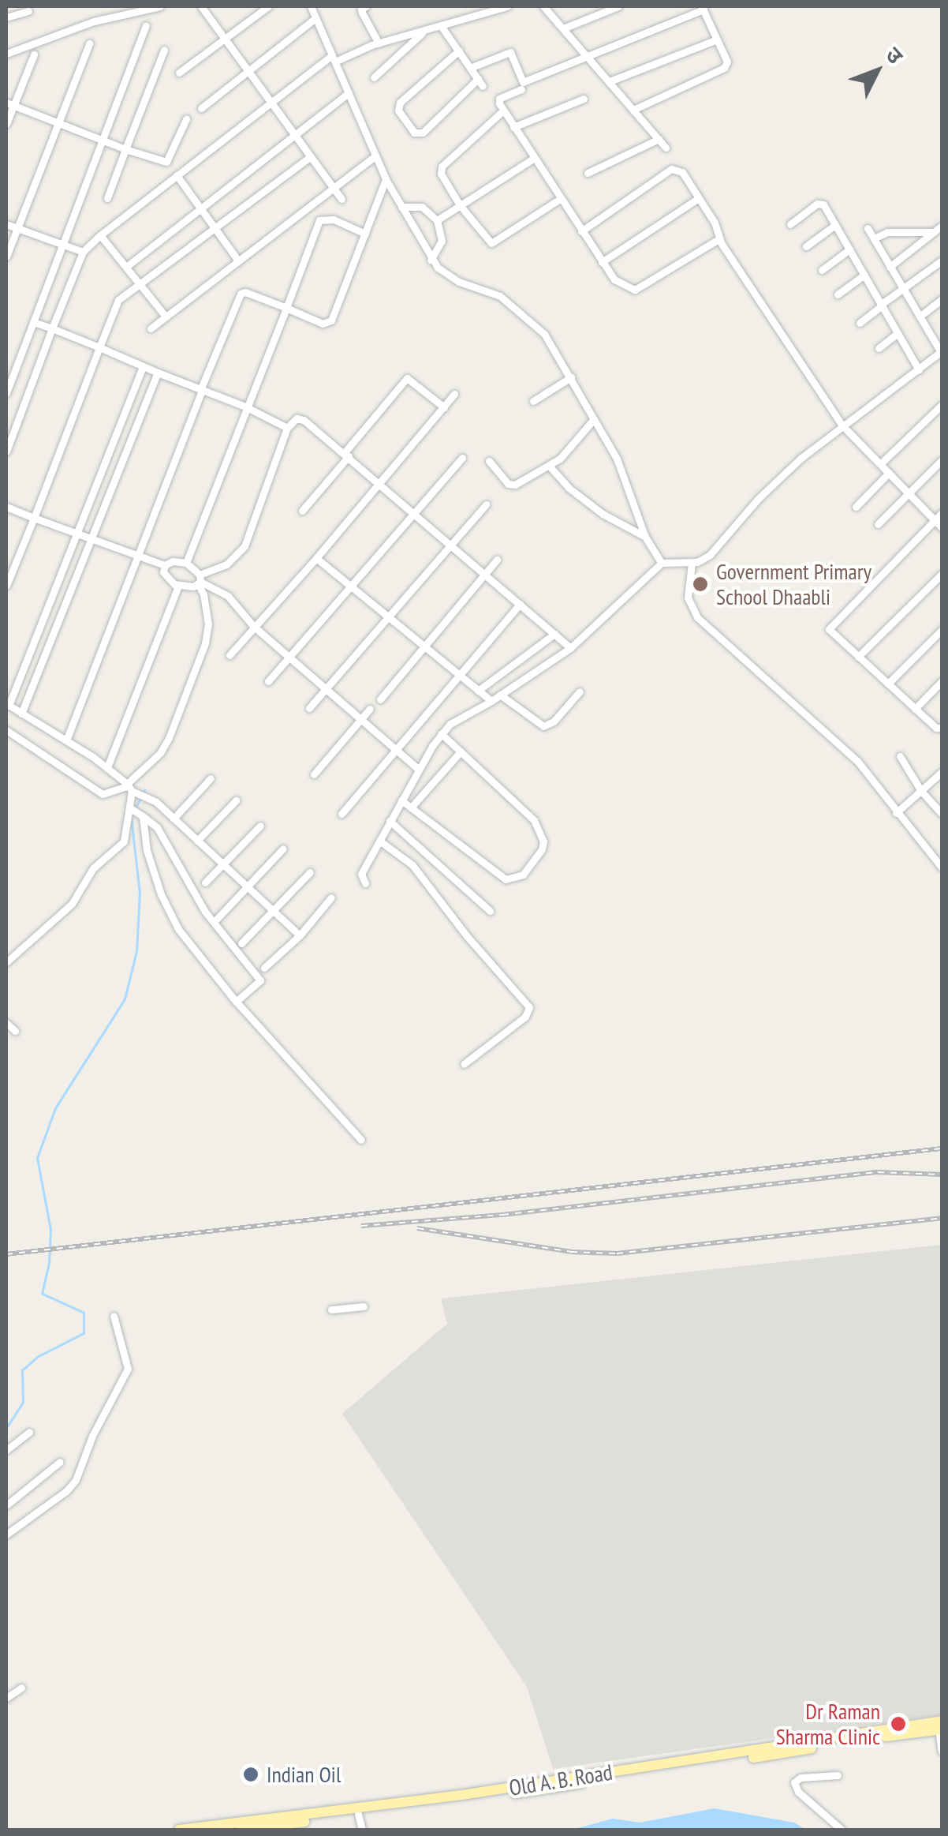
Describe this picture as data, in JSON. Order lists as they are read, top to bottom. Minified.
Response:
{"streets":{"main road":["Old A. B. Road"]},"places":["Government Primary School Dhaabli","Dr Raman Sharma Clinic","Indian Oil"],"north":"top right"}
